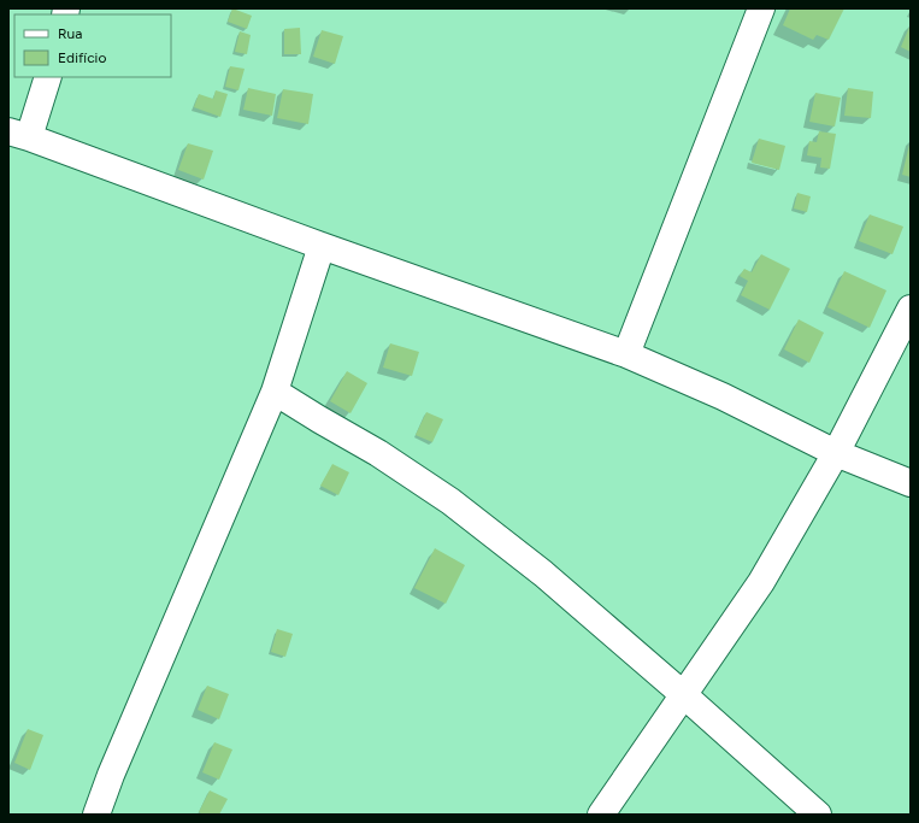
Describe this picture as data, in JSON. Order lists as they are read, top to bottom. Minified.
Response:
{"legend":["Rua","Edifício"]}
